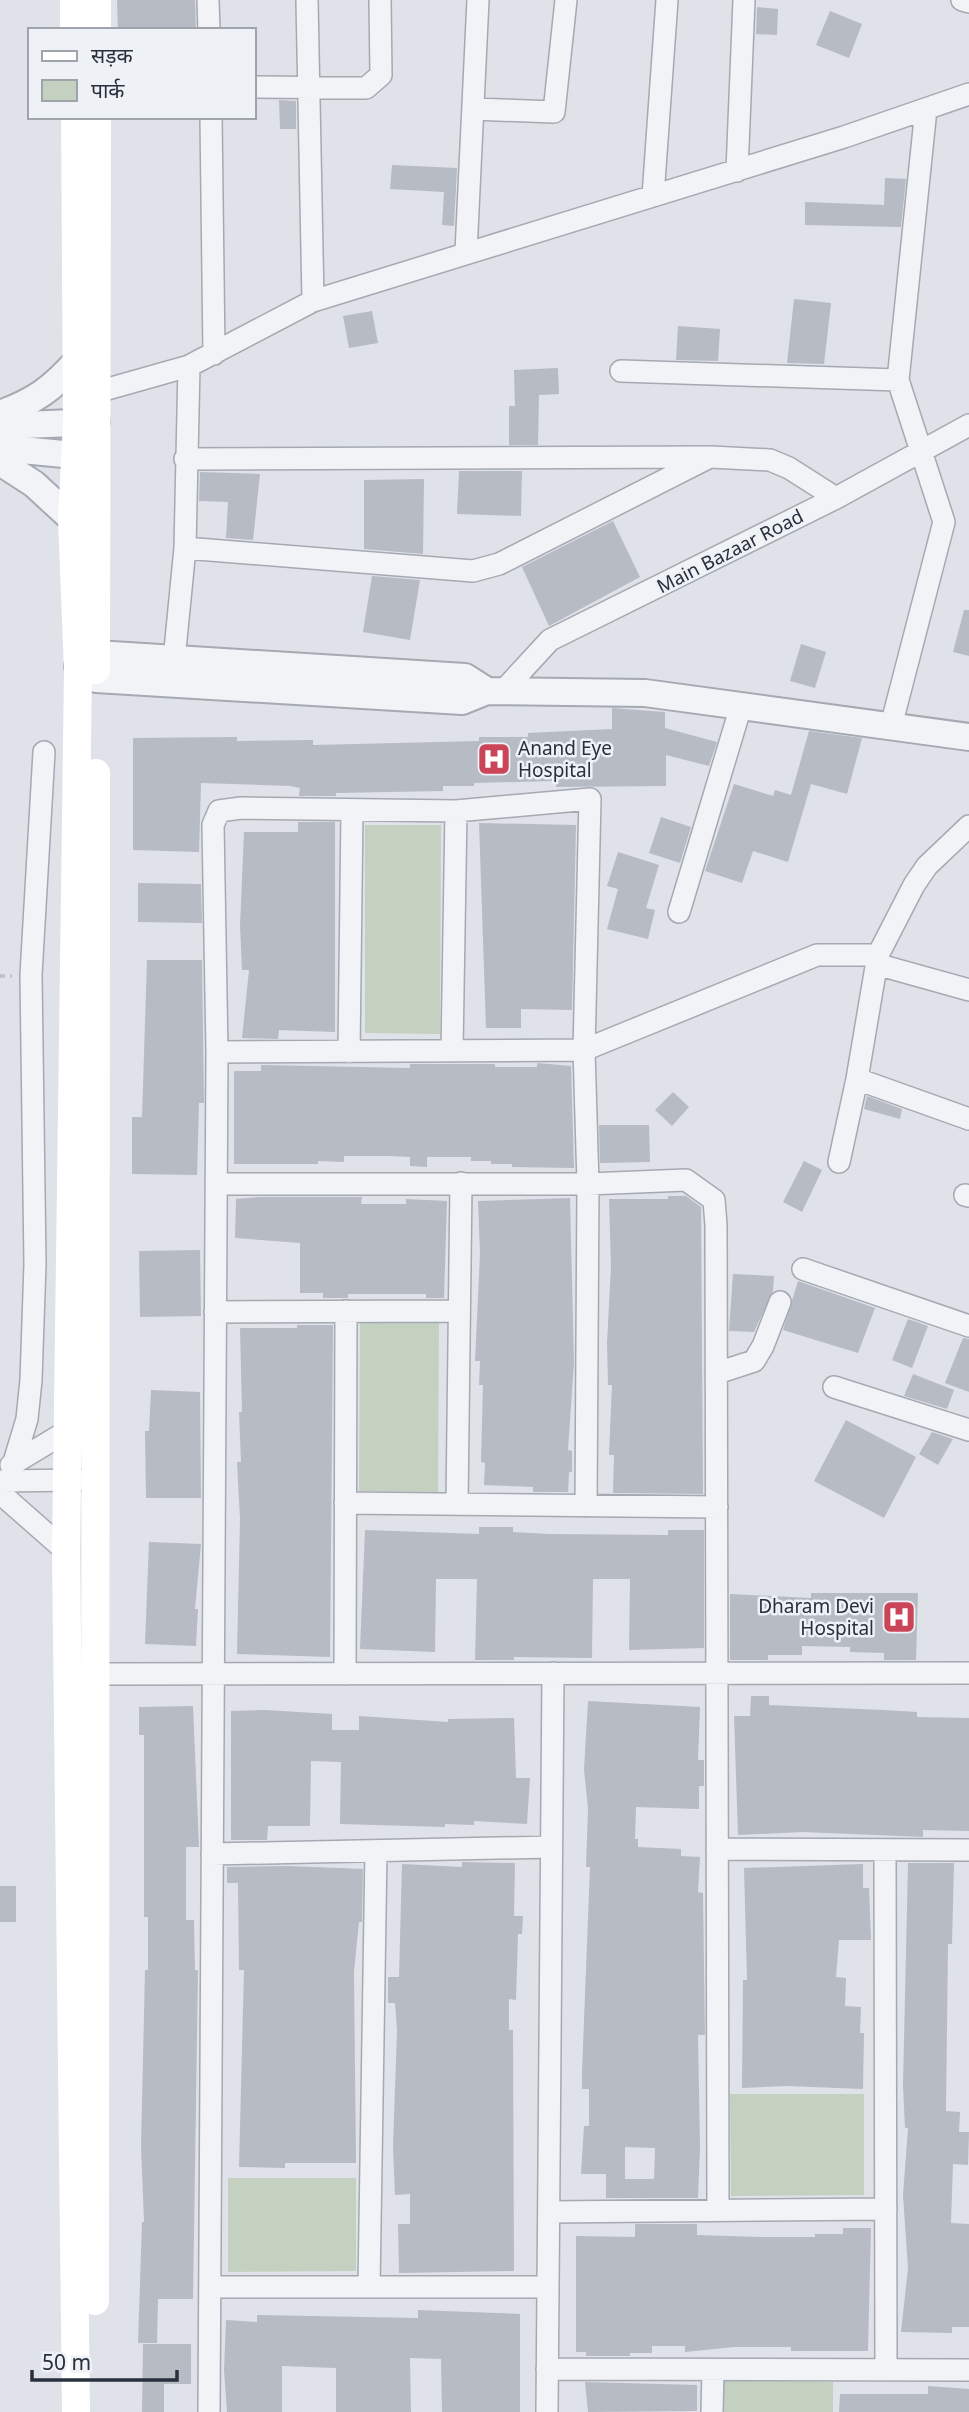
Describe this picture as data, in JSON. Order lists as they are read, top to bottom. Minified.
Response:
{"streets":{"street":["Main Bazaar Road"]},"places":{"hospital":["Anand Eye Hospital","Dharam Devi Hospital"]},"legend":["सड़क","पार्क"],"scale_bar":"50 m"}
